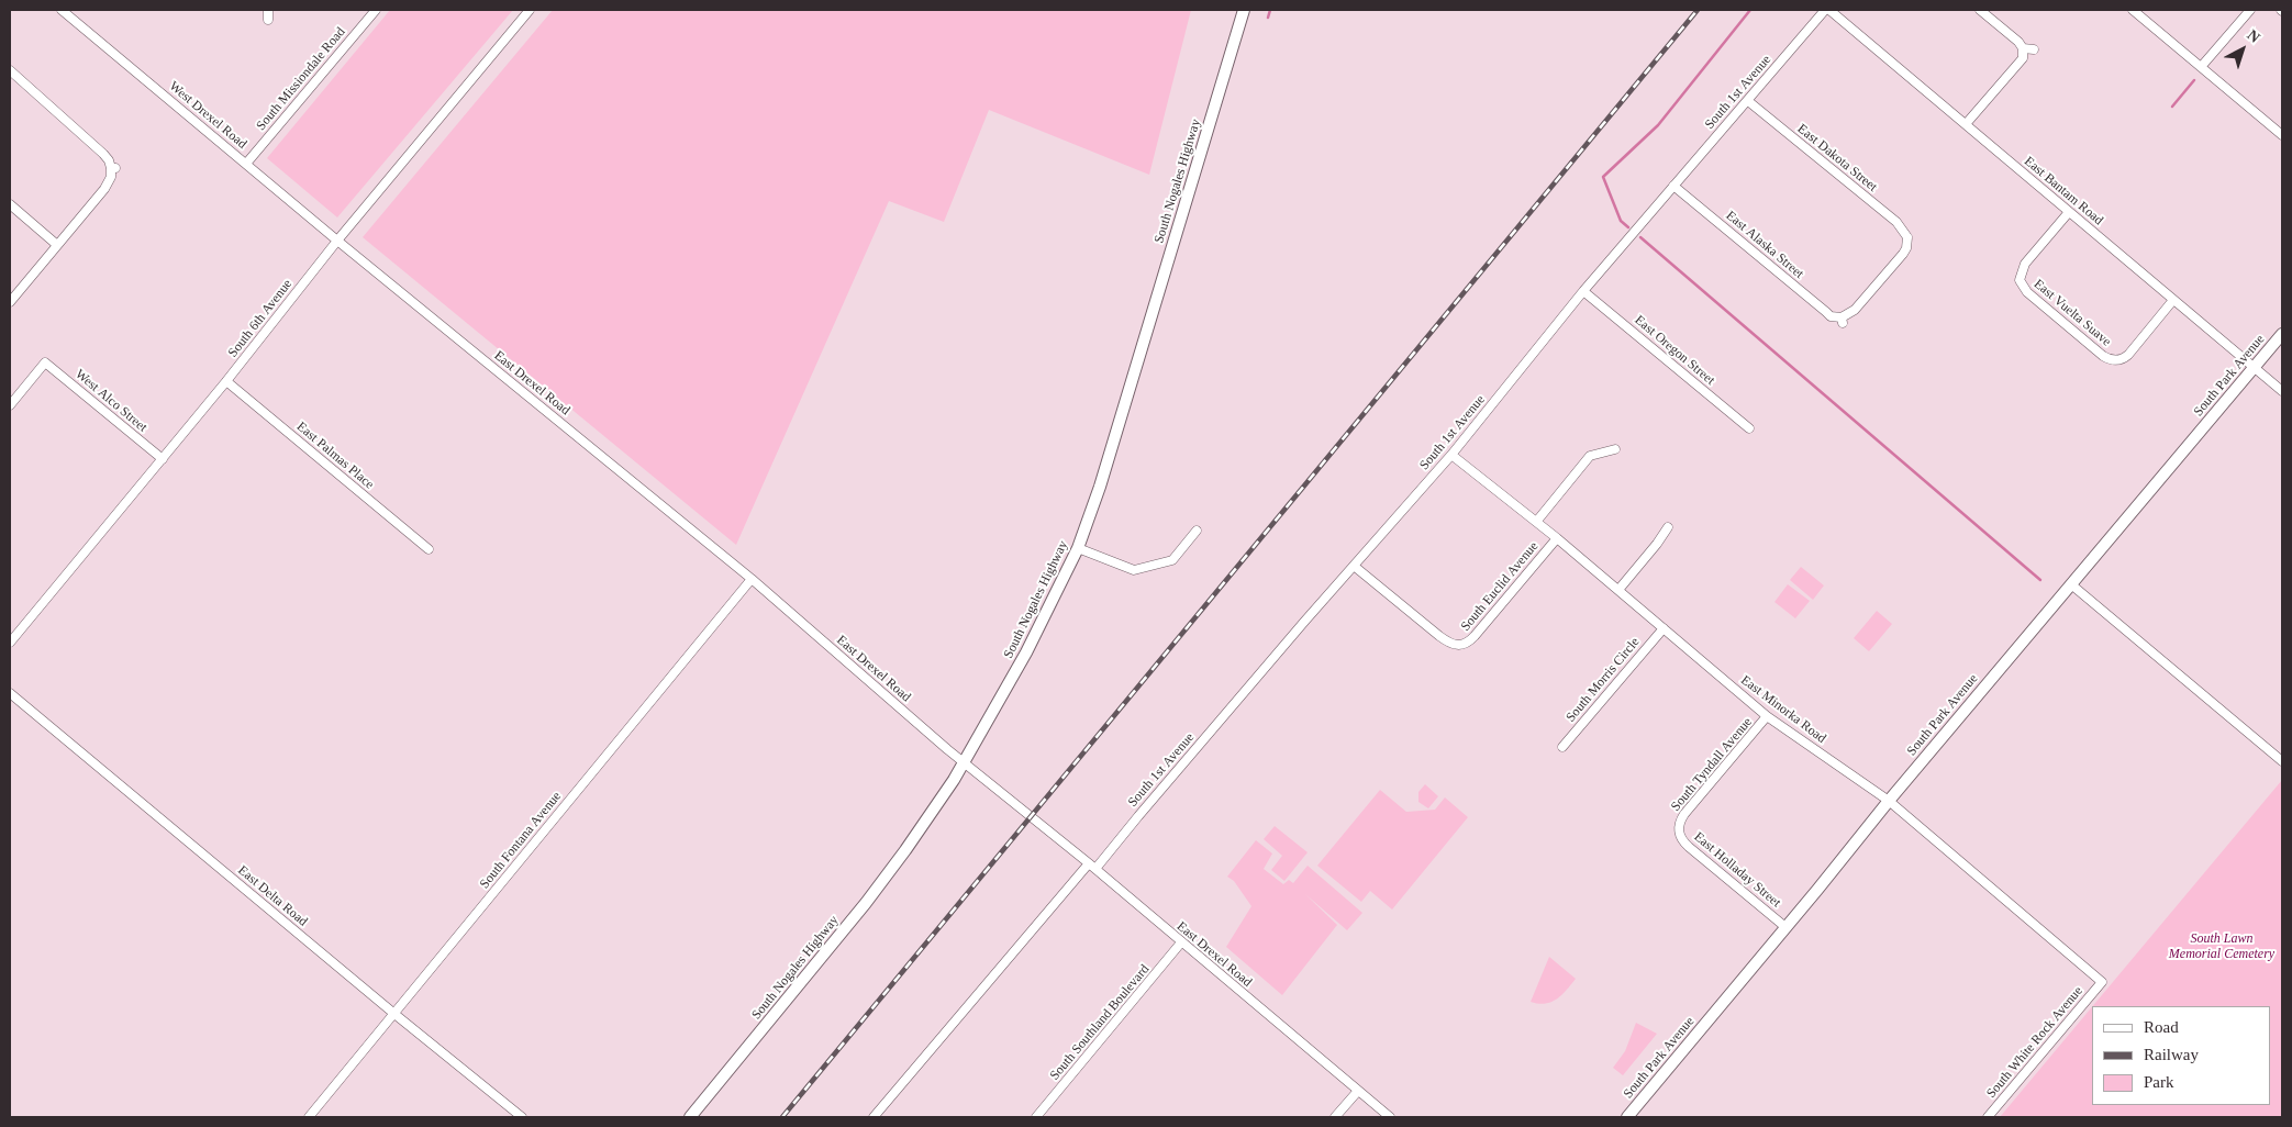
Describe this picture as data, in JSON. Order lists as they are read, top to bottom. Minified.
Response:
{"streets":{"main road":["South Nogales Highway","South Park Avenue"],"street":["South Missiondale Road","South 1st Avenue","West Drexel Road","East Dakota Street","East Bantam Road","East Alaska Street","East Vuelta Suave","South 6th Avenue","East Oregon Street","East Drexel Road","West Alco Street","East Palmas Place","South Euclid Avenue","South Morris Circle","East Minorka Road","South Tyndall Avenue","South Fontana Avenue","East Holladay Street","East Delta Road","South Southland Boulevard","South White Rock Avenue"]},"crossings":[["South Missiondale Road","West Drexel Road"],["South 1st Avenue","East Dakota Street"],["South 1st Avenue","East Alaska Street"],["South 1st Avenue","East Oregon Street"],["South 1st Avenue","East Drexel Road"],["South 1st Avenue","South Euclid Avenue"],["South 1st Avenue","East Minorka Road"],["West Drexel Road","South 6th Avenue"],["West Drexel Road","East Drexel Road"],["East Dakota Street","East Alaska Street"],["South Nogales Highway","East Drexel Road"],["East Bantam Road","East Vuelta Suave"],["East Bantam Road","South Park Avenue"],["South 6th Avenue","East Drexel Road"],["South 6th Avenue","West Alco Street"],["South 6th Avenue","East Palmas Place"],["South Park Avenue","East Minorka Road"],["South Park Avenue","East Holladay Street"],["East Drexel Road","South Fontana Avenue"],["East Drexel Road","South Southland Boulevard"],["South Euclid Avenue","East Minorka Road"],["South Morris Circle","East Minorka Road"],["East Minorka Road","South Tyndall Avenue"],["East Minorka Road","South White Rock Avenue"],["South Tyndall Avenue","East Holladay Street"],["South Fontana Avenue","East Delta Road"]],"parks":["South Lawn Memorial Cemetery"],"legend":["Road","Railway","Park"],"north":"top right"}
